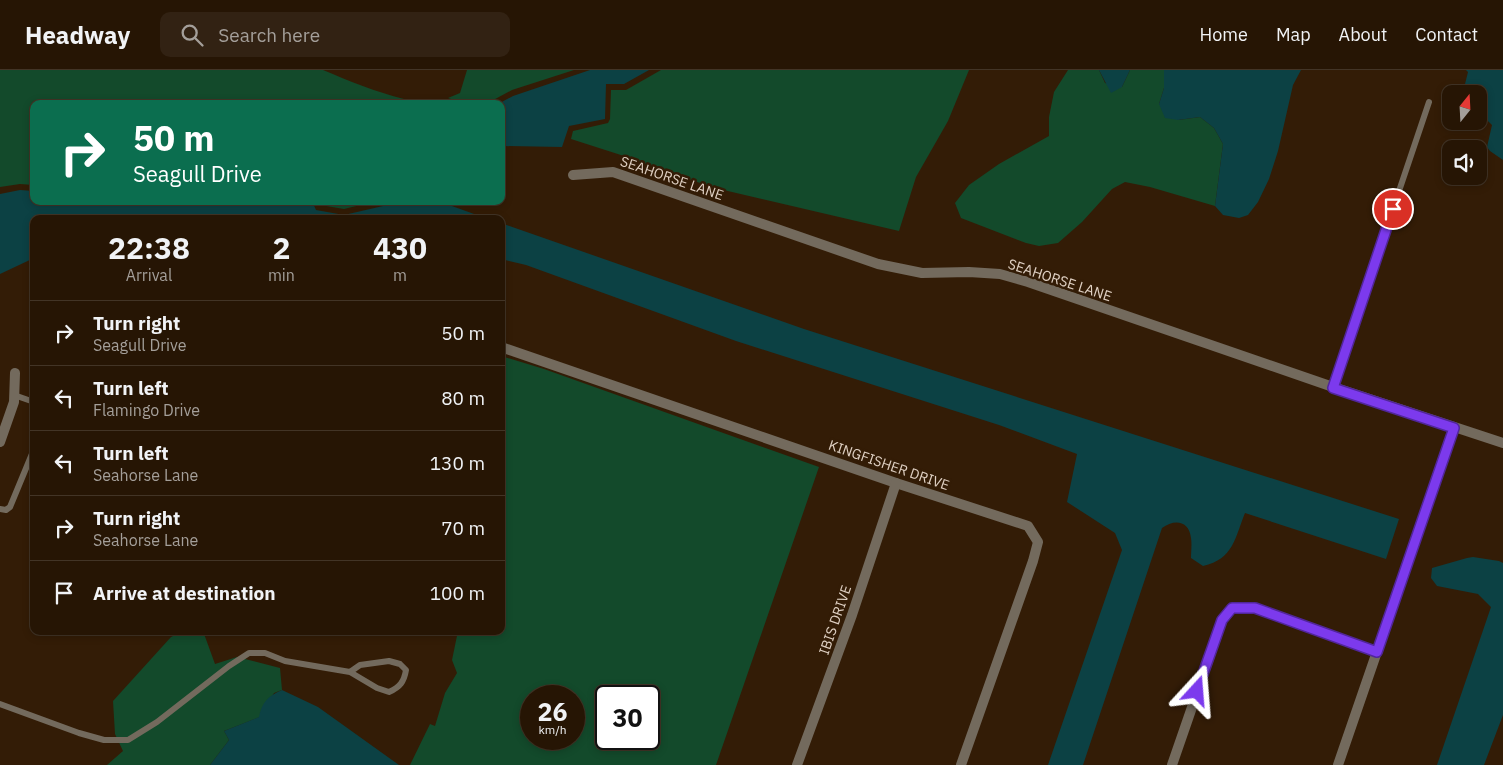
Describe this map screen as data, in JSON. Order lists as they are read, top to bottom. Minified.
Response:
{"streets":{"street":["SEAHORSE LANE","KINGFISHER DRIVE","IBIS DRIVE"]},"crossings":[["KINGFISHER DRIVE","IBIS DRIVE"]],"north":"top","page":{"header":"Headway","search":"Search here","nav":["Home","Map","About","Contact"],"turn":["50 m","Seagull Drive"],"eta":["22:38","Arrival","2","min","430","m"],"list":[{"name":"Turn right","note":"Seagull Drive","value":"50 m"},{"name":"Turn left","note":"Flamingo Drive","value":"80 m"},{"name":"Turn left","note":"Seahorse Lane","value":"130 m"},{"name":"Turn right","note":"Seahorse Lane","value":"70 m"},{"name":"Arrive at destination","value":"100 m"}],"speed":"26 km/h","limit":"30"}}
